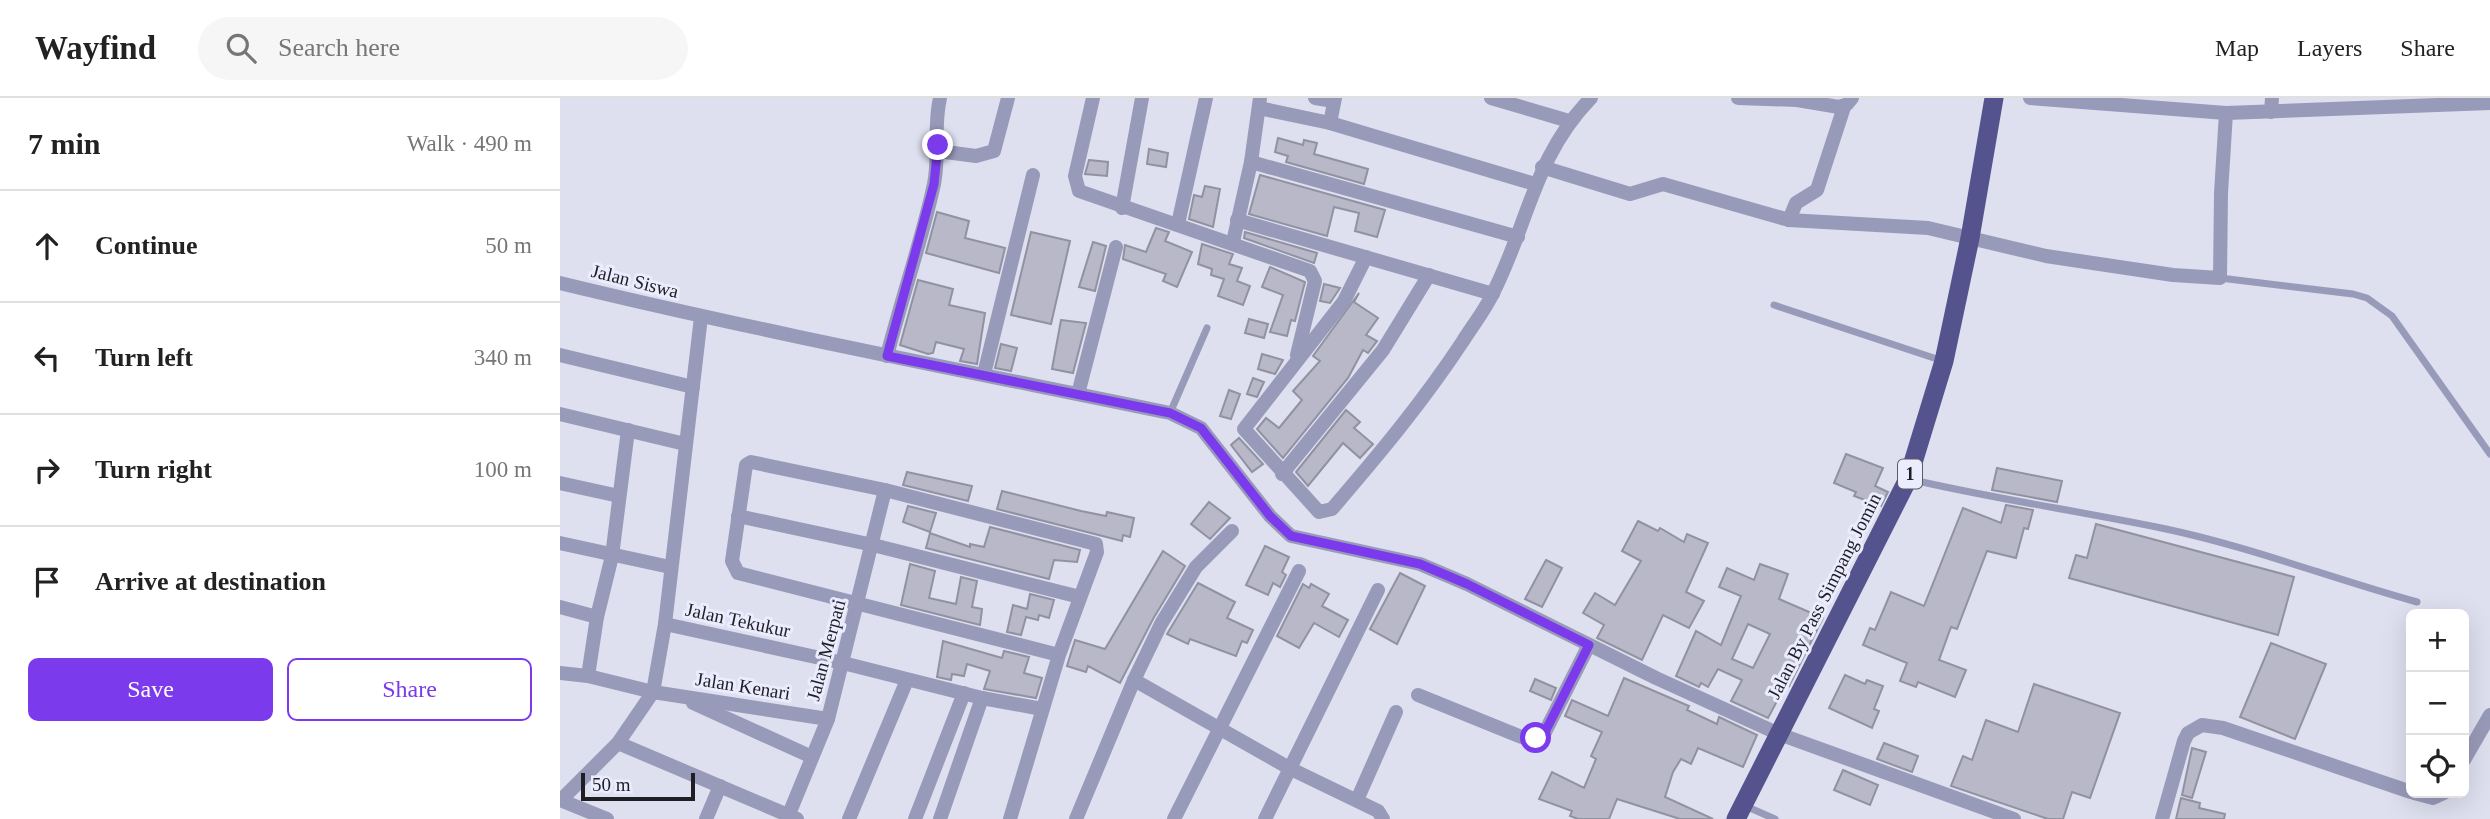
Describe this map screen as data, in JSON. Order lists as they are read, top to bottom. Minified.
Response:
{"streets":{"highway":["1","Jalan By Pass Simpang Jomin"],"street":["Jalan Siswa","Jalan Tekukur","Jalan Merpati","Jalan Kenari"]},"crossings":[["Jalan Siswa","Jalan By Pass Simpang Jomin"],["Jalan Tekukur","Jalan Merpati"],["Jalan Merpati","Jalan Kenari"]],"scale_bar":"50 m","page":{"header":"Wayfind","search":"Search here","nav":["Map","Layers","Share"],"heading":["7 min","Walk · 490 m"],"list":[["Continue","50 m"],["Turn left","340 m"],["Turn right","100 m"],"Arrive at destination"],"map_buttons":["+","−"],"buttons":["Save","Share"],"scale":"50 m"}}
